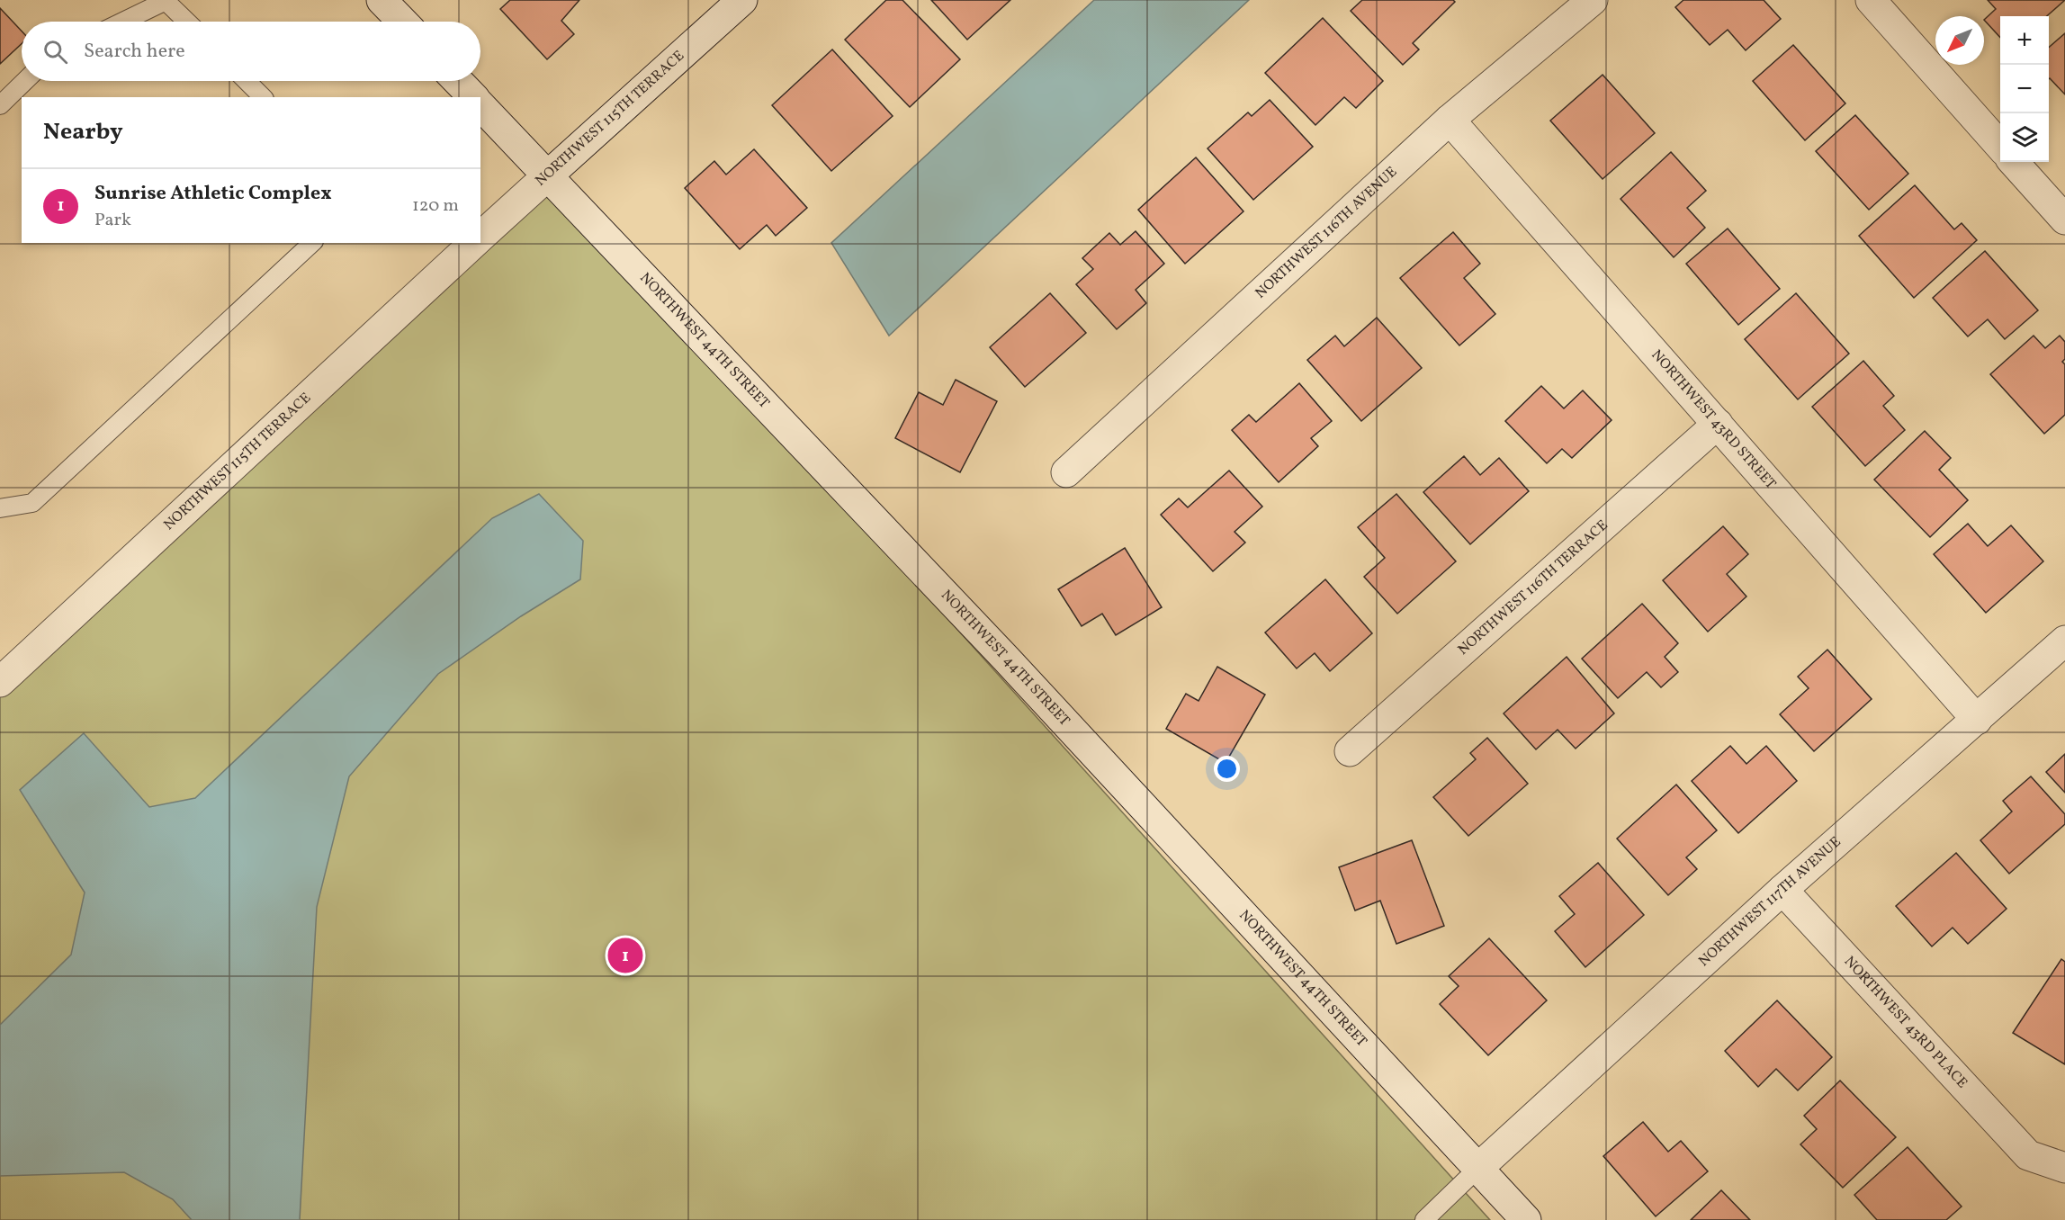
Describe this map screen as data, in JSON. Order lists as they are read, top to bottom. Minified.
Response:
{"streets":{"street":["NORTHWEST 115TH TERRACE","NORTHWEST 116TH AVENUE","NORTHWEST 44TH STREET","NORTHWEST 43RD STREET","NORTHWEST 116TH TERRACE","NORTHWEST 117TH AVENUE","NORTHWEST 43RD PLACE"]},"crossings":[["NORTHWEST 115TH TERRACE","NORTHWEST 44TH STREET"],["NORTHWEST 116TH AVENUE","NORTHWEST 43RD STREET"],["NORTHWEST 44TH STREET","NORTHWEST 117TH AVENUE"],["NORTHWEST 43RD STREET","NORTHWEST 116TH TERRACE"],["NORTHWEST 43RD STREET","NORTHWEST 117TH AVENUE"],["NORTHWEST 117TH AVENUE","NORTHWEST 43RD PLACE"]],"north":"bottom left","page":{"map_buttons":["+","−"],"search":"Search here","heading":"Nearby","list":[{"mark":"1","name":"Sunrise Athletic Complex","note":"Park","value":"120 m"}],"pins":"1"}}
